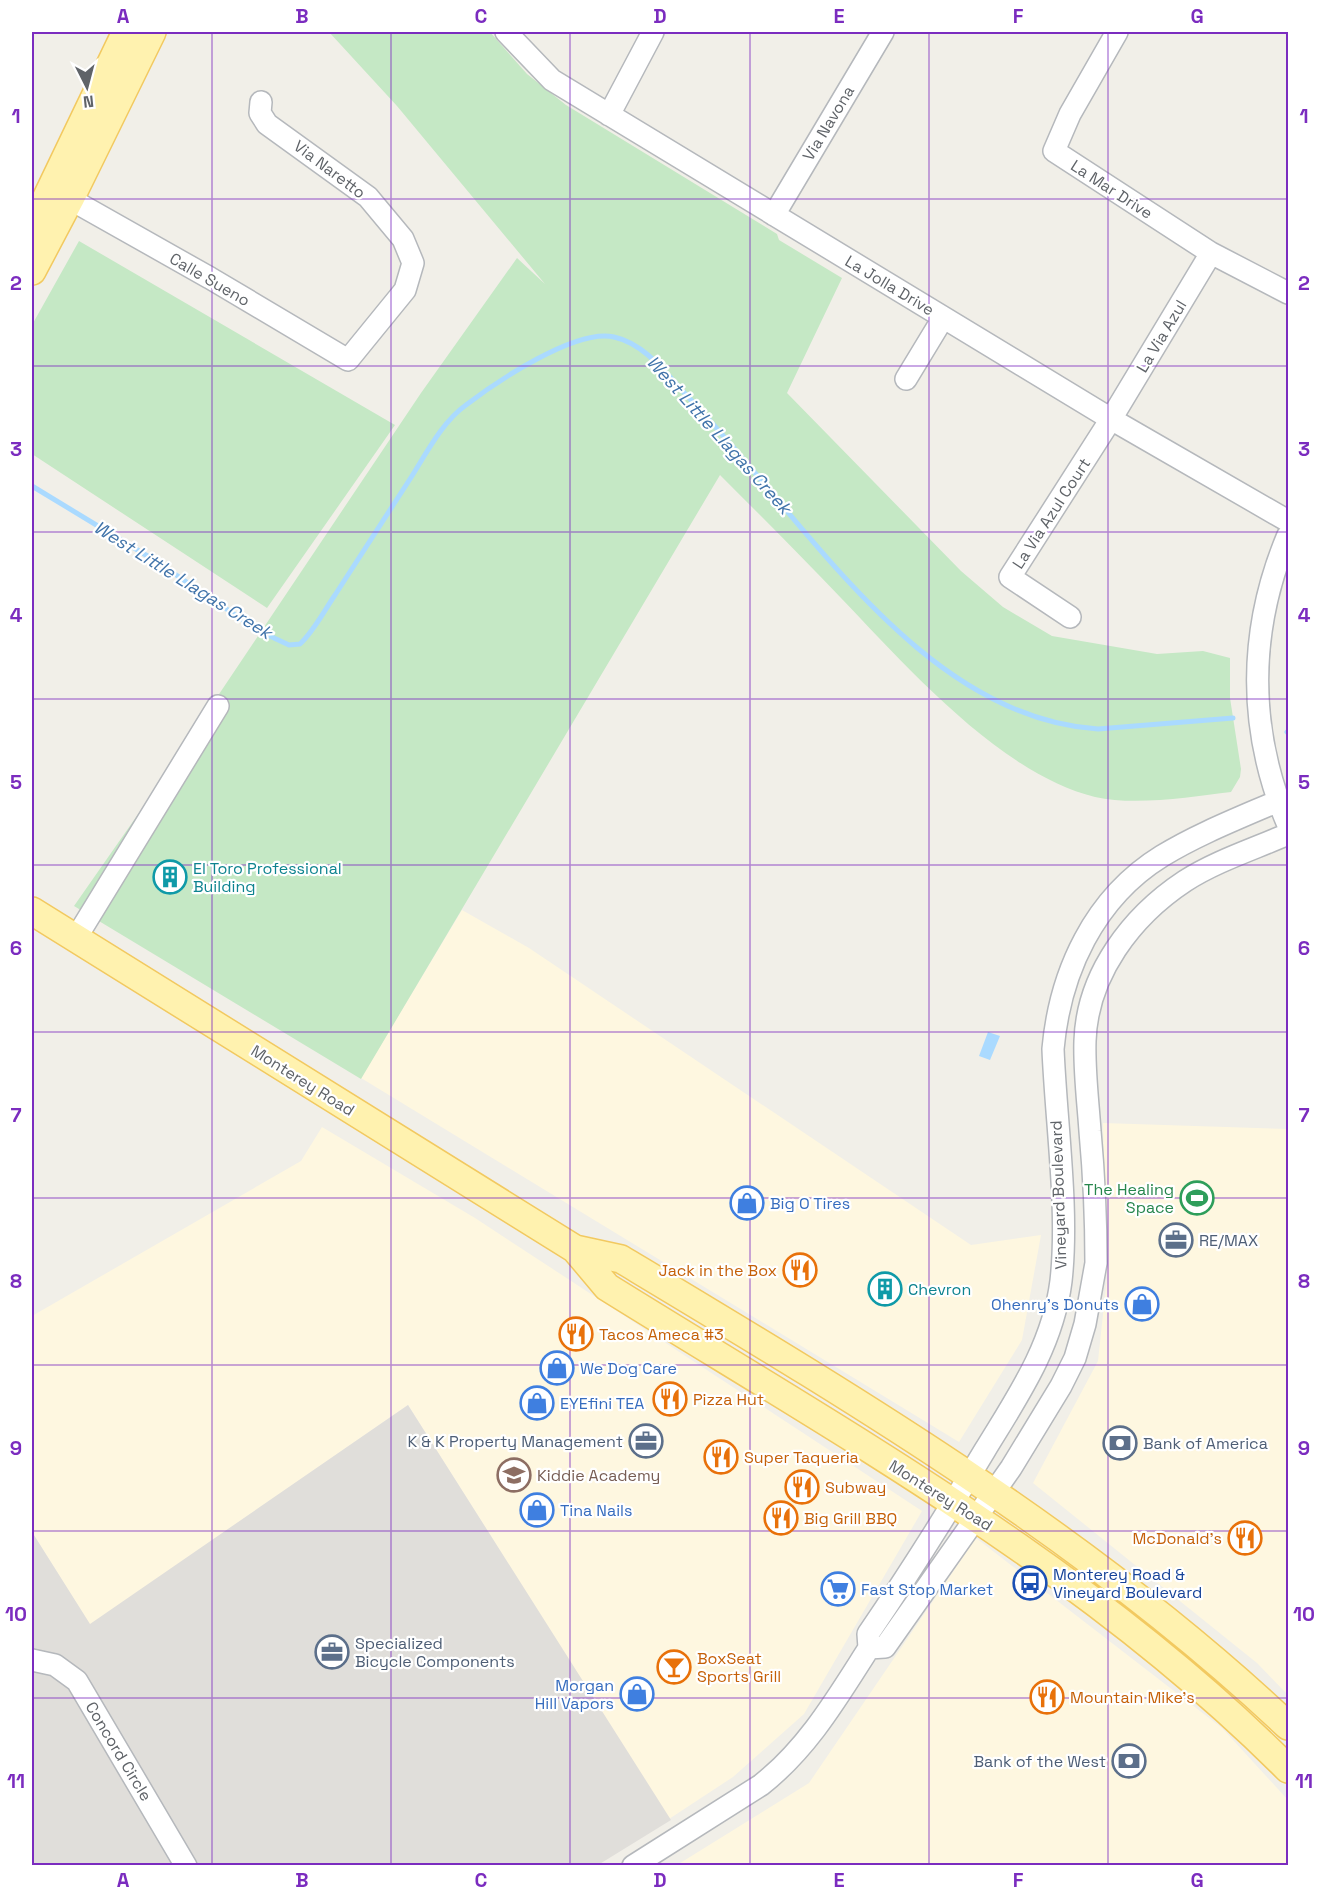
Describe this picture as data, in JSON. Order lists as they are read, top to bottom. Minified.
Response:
{"streets":{"main road":["Monterey Road"],"street":["Via Navona","Via Naretto","La Mar Drive","Calle Sueno","La Jolla Drive","La Via Azul","La Via Azul Court","Vineyard Boulevard","Concord Circle"]},"crossings":[["Via Navona","La Jolla Drive"],["Via Naretto","Calle Sueno"],["La Mar Drive","La Via Azul"],["La Jolla Drive","La Via Azul"],["La Jolla Drive","La Via Azul Court"],["La Via Azul","La Via Azul Court"],["Monterey Road","Vineyard Boulevard"]],"water":["West Little Llagas Creek"],"places":{"building":["El Toro Professional Building","Chevron"],"sports":["The Healing Space"],"shop":["Big O Tires","Ohenry's Donuts","We Dog Care","EYEfini TEA","Tina Nails","Morgan Hill Vapors"],"office":["RE/MAX","K & K Property Management","Specialized Bicycle Components"],"restaurant":["Jack in the Box","Tacos Ameca #3","Pizza Hut","Super Taqueria","Subway","Big Grill BBQ","McDonald's","Mountain Mike's"],"bank":["Bank of America","Bank of the West"],"school or university":["Kiddie Academy"],"bus stop":["Monterey Road & Vineyard Boulevard"],"supermarket":["Fast Stop Market"],"bar":["BoxSeat Sports Grill"]},"north":"bottom","grid":{"columns":["A","B","C","D","E","F","G"],"rows":["1","2","3","4","5","6","7","8","9","10","11"]}}
